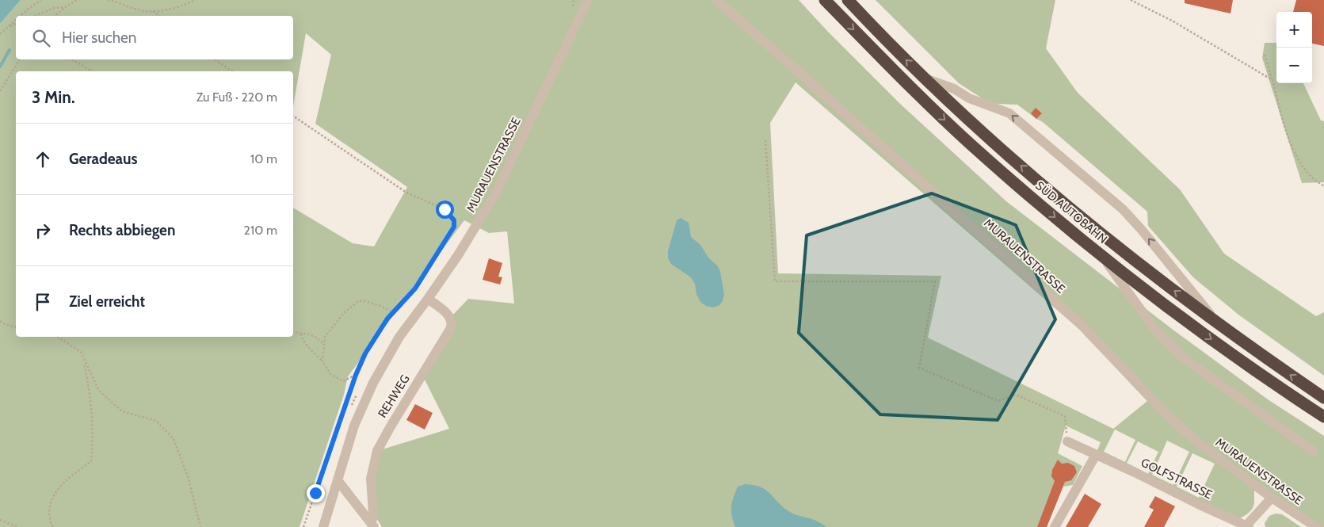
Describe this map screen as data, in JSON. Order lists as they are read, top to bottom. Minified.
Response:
{"streets":{"highway":["SÜD AUTOBAHN"],"street":["MURAUENSTRASSE","REHWEG","GOLFSTRASSE"]},"crossings":[["MURAUENSTRASSE","REHWEG"],["MURAUENSTRASSE","GOLFSTRASSE"]],"page":{"map_buttons":["+","−"],"search":"Hier suchen","heading":["3 Min.","Zu Fuß · 220 m"],"list":[["Geradeaus","10 m"],["Rechts abbiegen","210 m"],"Ziel erreicht"]}}
